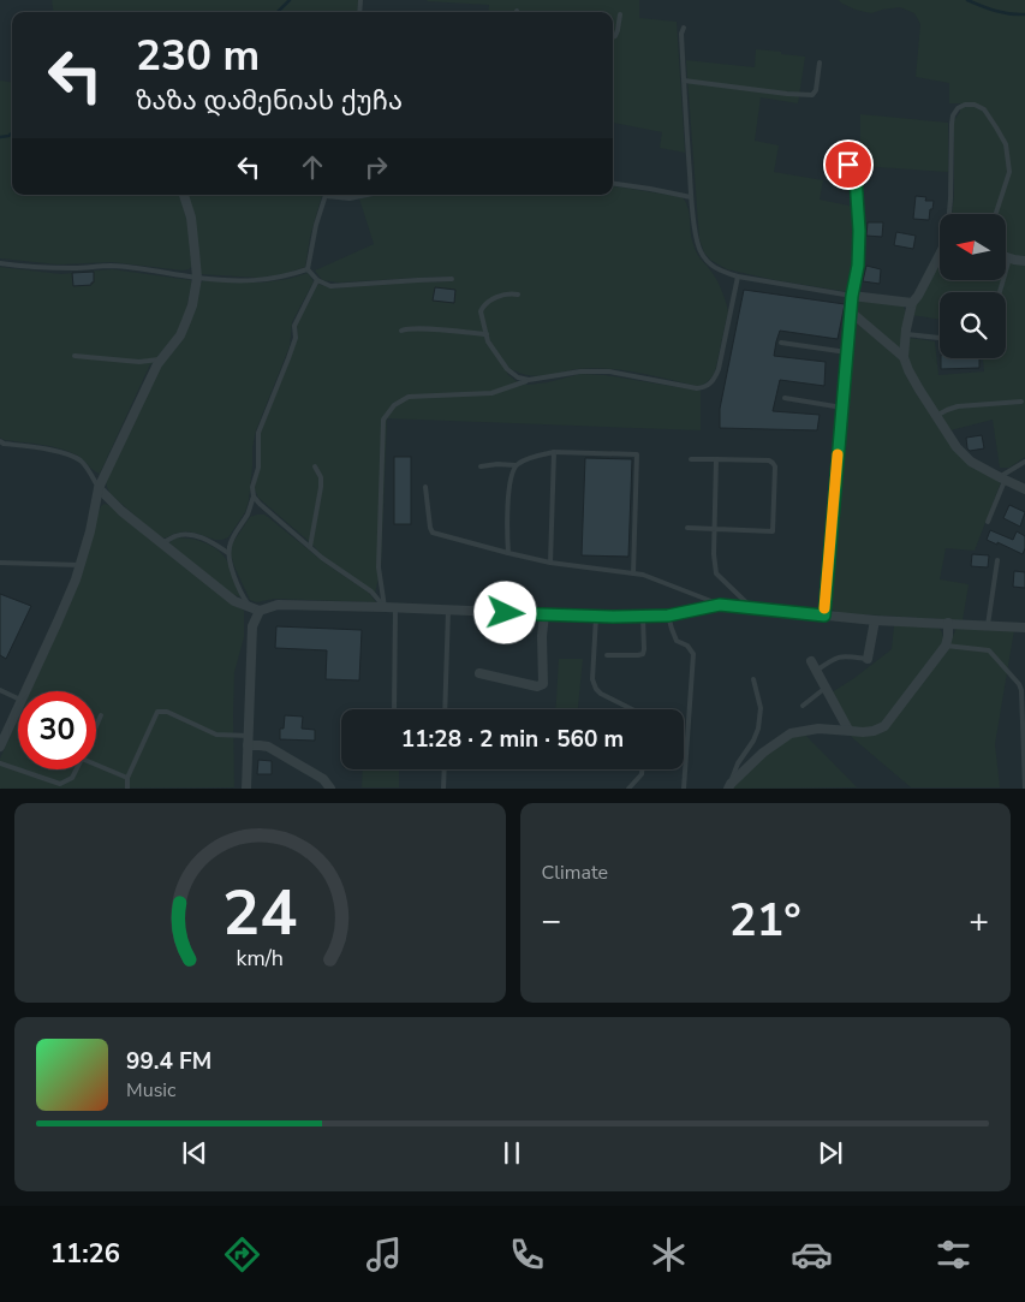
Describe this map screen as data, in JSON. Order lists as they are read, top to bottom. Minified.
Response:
{"north":"left","page":{"turn":["230 m","ზაზა დამენიას ქუჩა"],"limit":"30","trip":"11:28 · 2 min · 560 m","tile":"Climate","heat":["−","21°","+"],"song":["99.4 FM","Music"],"tabs":"11:26","gauge":["24","km/h"]}}
